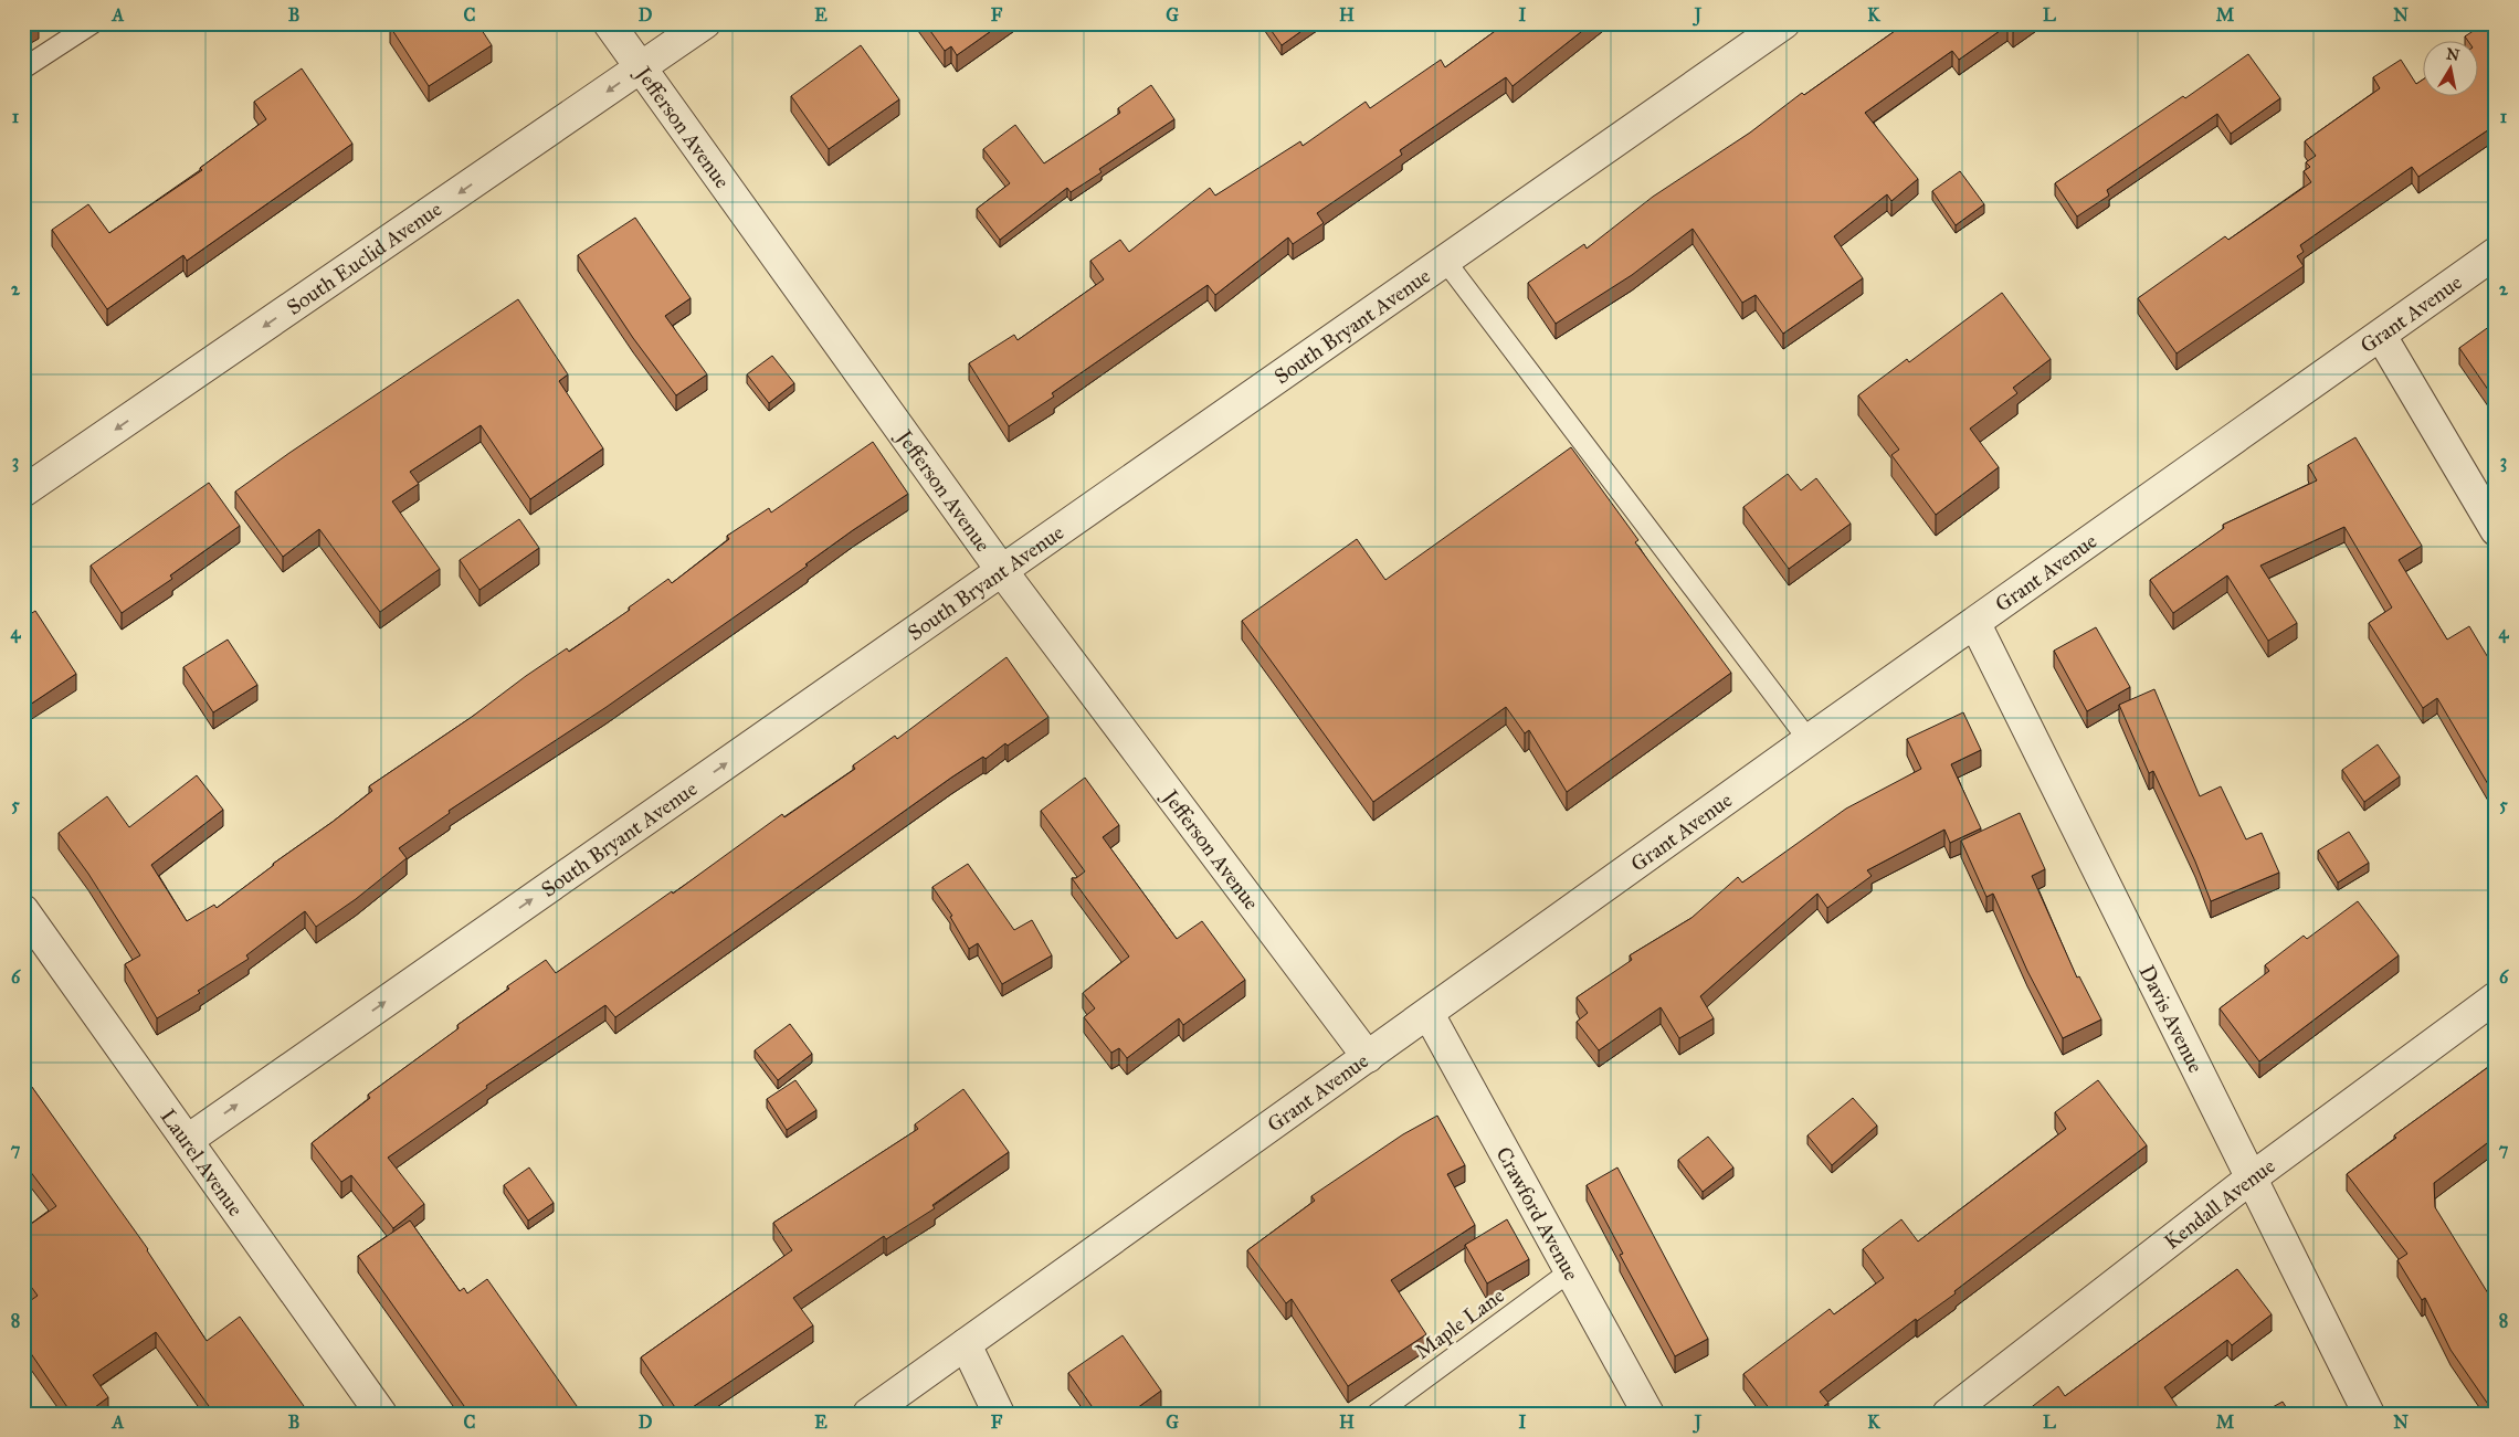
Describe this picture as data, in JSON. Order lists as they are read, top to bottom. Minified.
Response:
{"streets":{"street":["Jefferson Avenue","South Euclid Avenue","Grant Avenue","South Bryant Avenue","Davis Avenue","Laurel Avenue","Kendall Avenue","Crawford Avenue"],"lane":["Maple Lane"]},"crossings":[["Jefferson Avenue","South Euclid Avenue"],["Jefferson Avenue","Grant Avenue"],["Jefferson Avenue","South Bryant Avenue"],["Grant Avenue","Davis Avenue"],["Grant Avenue","Crawford Avenue"],["South Bryant Avenue","Laurel Avenue"],["Davis Avenue","Kendall Avenue"],["Crawford Avenue","Maple Lane"]],"one_way":["South Euclid Avenue","South Bryant Avenue"],"north":"top","grid":{"columns":["A","B","C","D","E","F","G","H","I","J","K","L","M","N"],"rows":["1","2","3","4","5","6","7","8"]}}
